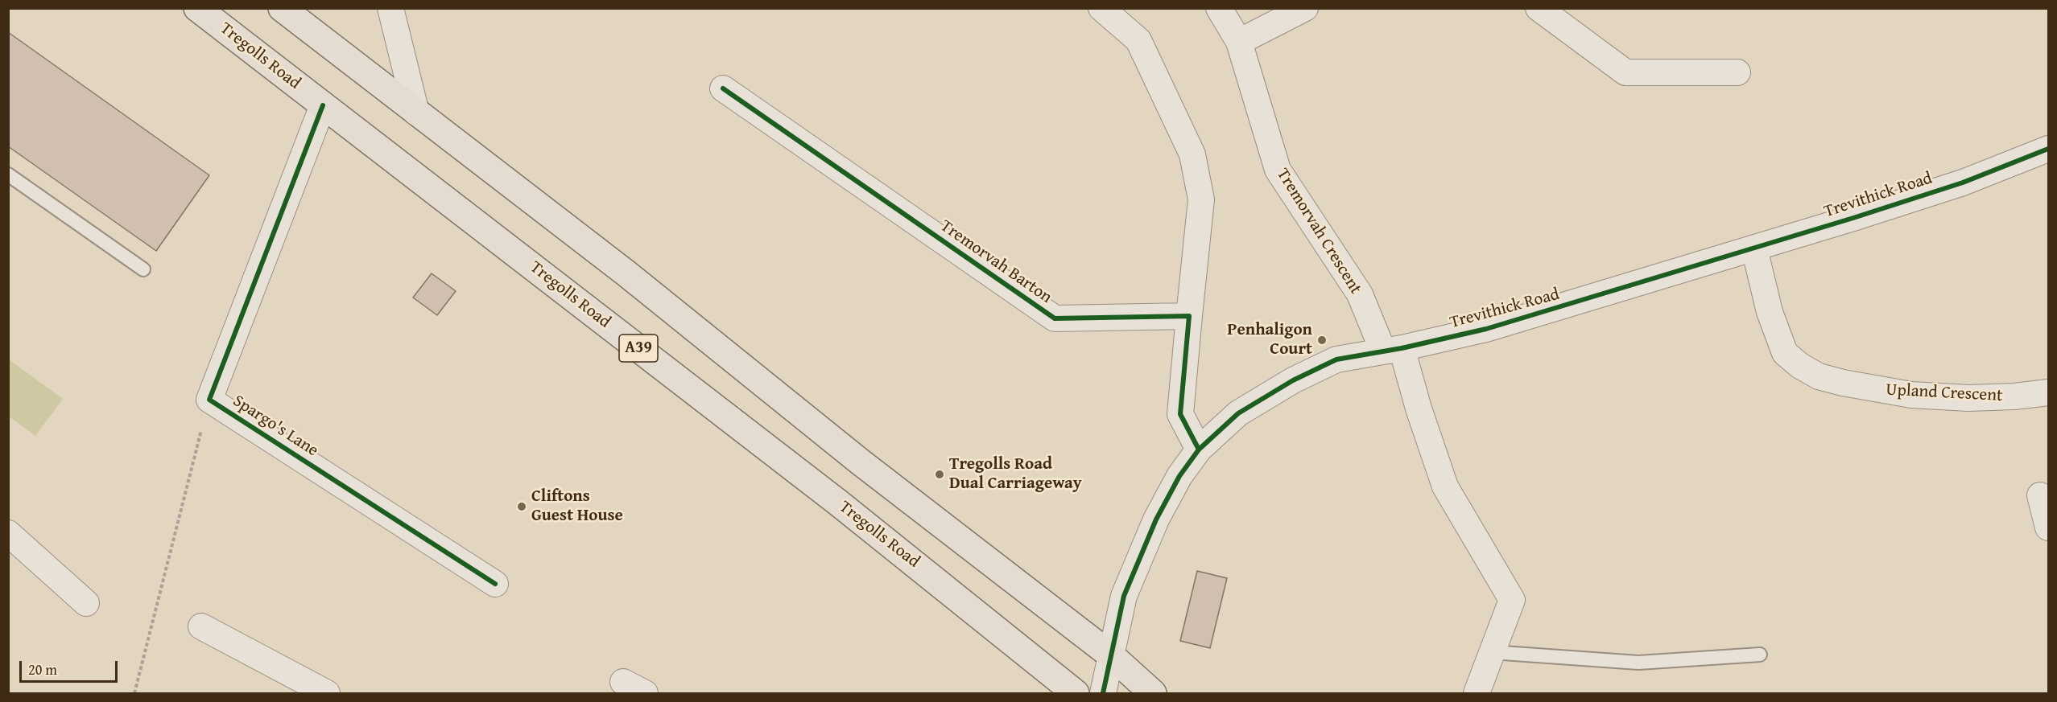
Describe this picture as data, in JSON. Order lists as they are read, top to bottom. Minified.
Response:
{"streets":{"highway":["Tregolls Road","A39"],"street":["Trevithick Road","Tremorvah Crescent","Tremorvah Barton","Upland Crescent","Spargo's Lane"]},"crossings":[["Tregolls Road","Spargo's Lane"],["Trevithick Road","Tremorvah Crescent"],["Trevithick Road","Upland Crescent"]],"places":["Penhaligon Court","Tregolls Road Dual Carriageway","Cliftons Guest House"],"scale_bar":"20 m"}
